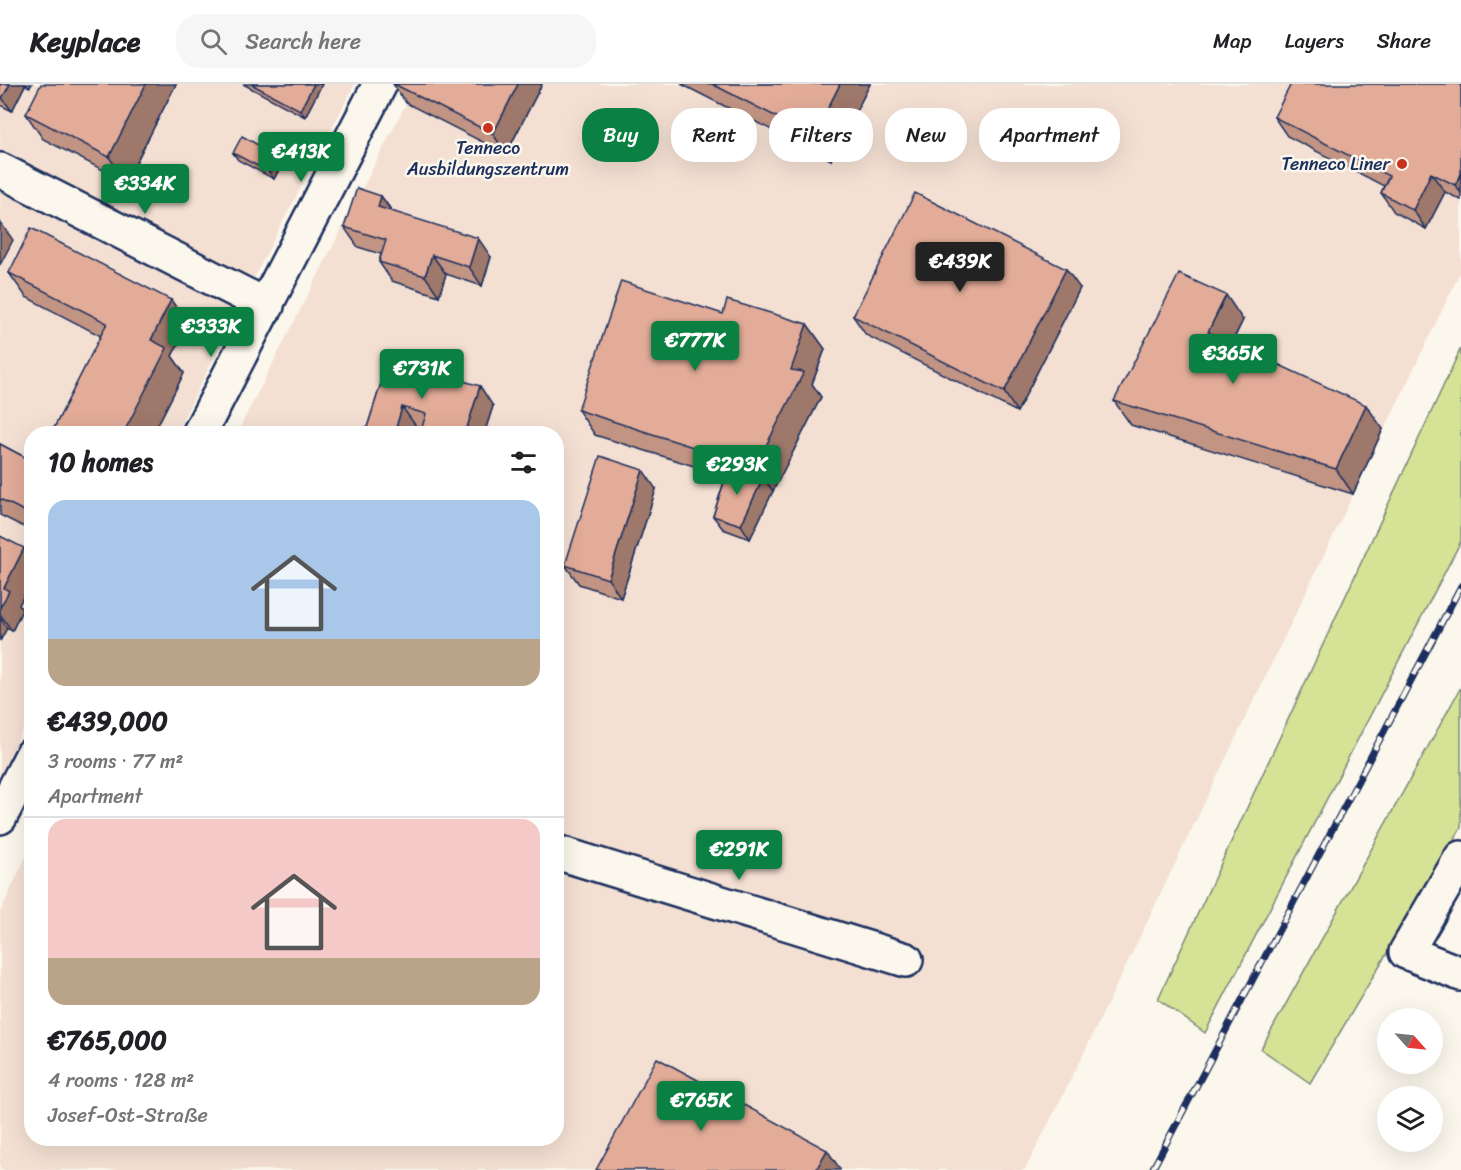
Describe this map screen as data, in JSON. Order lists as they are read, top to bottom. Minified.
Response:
{"places":["Tenneco Ausbildungszentrum","Tenneco Liner"],"north":"bottom right","page":{"header":"Keyplace","search":"Search here","nav":["Map","Layers","Share"],"chip":["Buy","Rent","Filters","New","Apartment"],"price":["€413K","€334K","€439K","€333K","€777K","€365K","€731K","€293K","€291K","€765K"],"heading":"10 homes","list":[{"name":"€439,000","note":"3 rooms · 77 m² · Apartment"},{"name":"€765,000","note":"4 rooms · 128 m² · Josef-Ost-Straße"}]}}
